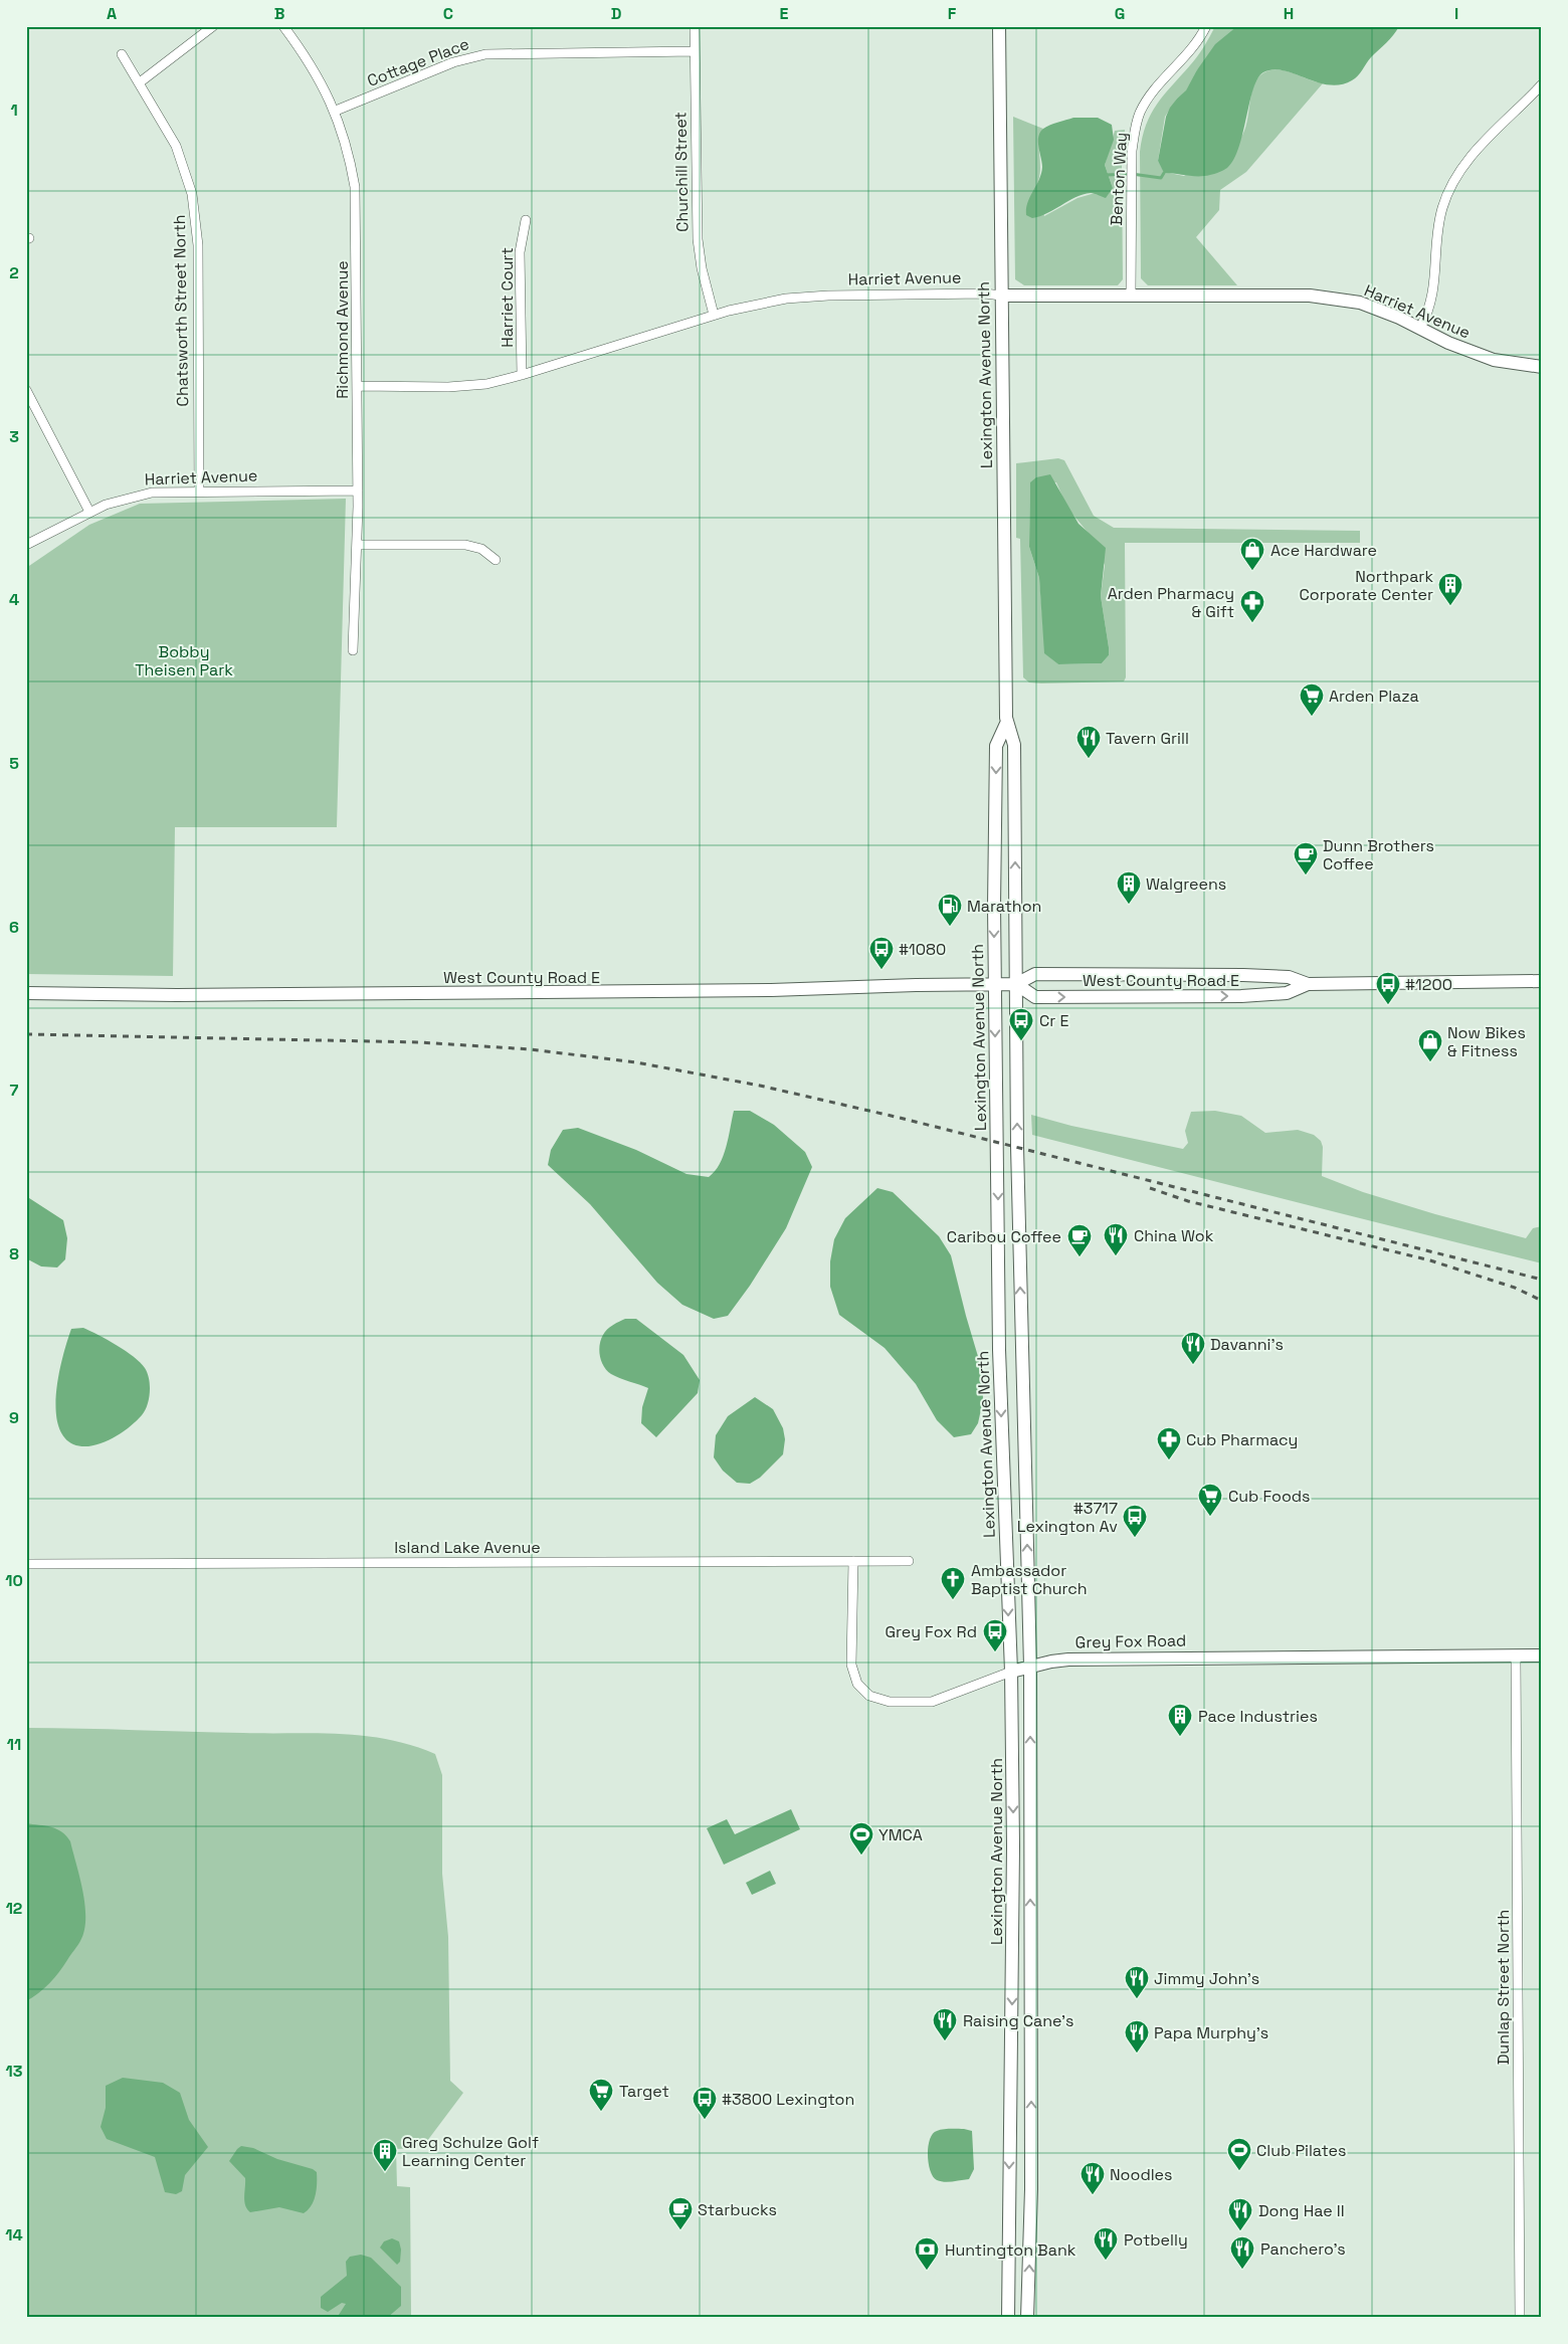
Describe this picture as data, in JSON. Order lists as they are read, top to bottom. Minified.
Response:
{"streets":{"main road":["Harriet Avenue","Lexington Avenue North","West County Road E","Grey Fox Road"],"street":["Cottage Place","Churchill Street","Benton Way","Harriet Court","Chatsworth Street North","Richmond Avenue","Island Lake Avenue","Dunlap Street North"]},"crossings":[["Cottage Place","Churchill Street"],["Cottage Place","Richmond Avenue"],["Churchill Street","Harriet Avenue"],["Benton Way","Harriet Avenue"],["Harriet Avenue","Harriet Court"],["Harriet Avenue","Chatsworth Street North"],["Harriet Avenue","Richmond Avenue"],["Harriet Avenue","Lexington Avenue North"],["Lexington Avenue North","West County Road E"],["Lexington Avenue North","Grey Fox Road"],["Island Lake Avenue","Grey Fox Road"],["Grey Fox Road","Dunlap Street North"]],"parks":["Bobby Theisen Park"],"places":{"shop":["Ace Hardware","Now Bikes & Fitness"],"building":["Northpark Corporate Center","Walgreens","Pace Industries","Greg Schulze Golf Learning Center"],"pharmacy":["Arden Pharmacy & Gift","Cub Pharmacy"],"supermarket":["Arden Plaza","Cub Foods","Target"],"restaurant":["Tavern Grill","China Wok","Davanni's","Jimmy John's","Raising Cane's","Papa Murphy's","Noodles","Dong Hae II","Potbelly","Panchero's"],"cafe":["Dunn Brothers Coffee","Caribou Coffee","Starbucks"],"fuel station":["Marathon"],"bus stop":["#1080","#1200","Cr E","#3717 Lexington Av","Grey Fox Rd","#3800 Lexington"],"church":["Ambassador Baptist Church"],"sports":["YMCA","Club Pilates"],"bank":["Huntington Bank"]},"grid":{"columns":["A","B","C","D","E","F","G","H","I"],"rows":["1","2","3","4","5","6","7","8","9","10","11","12","13","14"]}}
